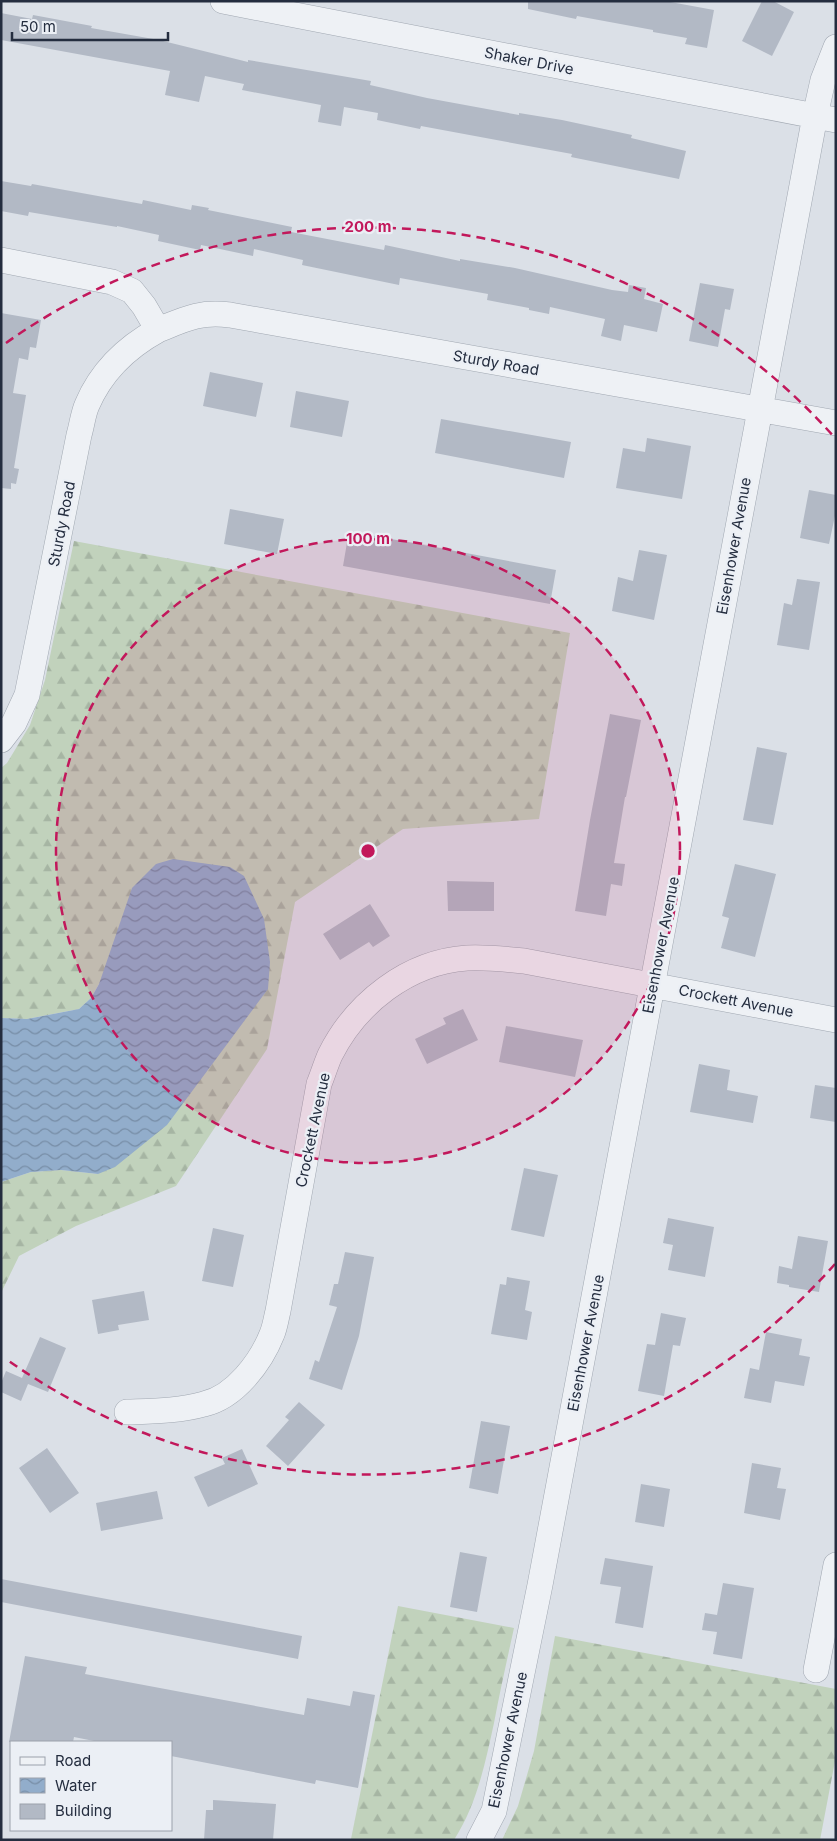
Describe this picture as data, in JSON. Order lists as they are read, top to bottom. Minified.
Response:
{"streets":{"street":["Shaker Drive","Sturdy Road","Eisenhower Avenue","Crockett Avenue"]},"crossings":[["Shaker Drive","Eisenhower Avenue"],["Sturdy Road","Eisenhower Avenue"],["Eisenhower Avenue","Crockett Avenue"]],"legend":["Road","Water","Building"],"scale_bar":"50 m","rings":["200 m","100 m"]}
